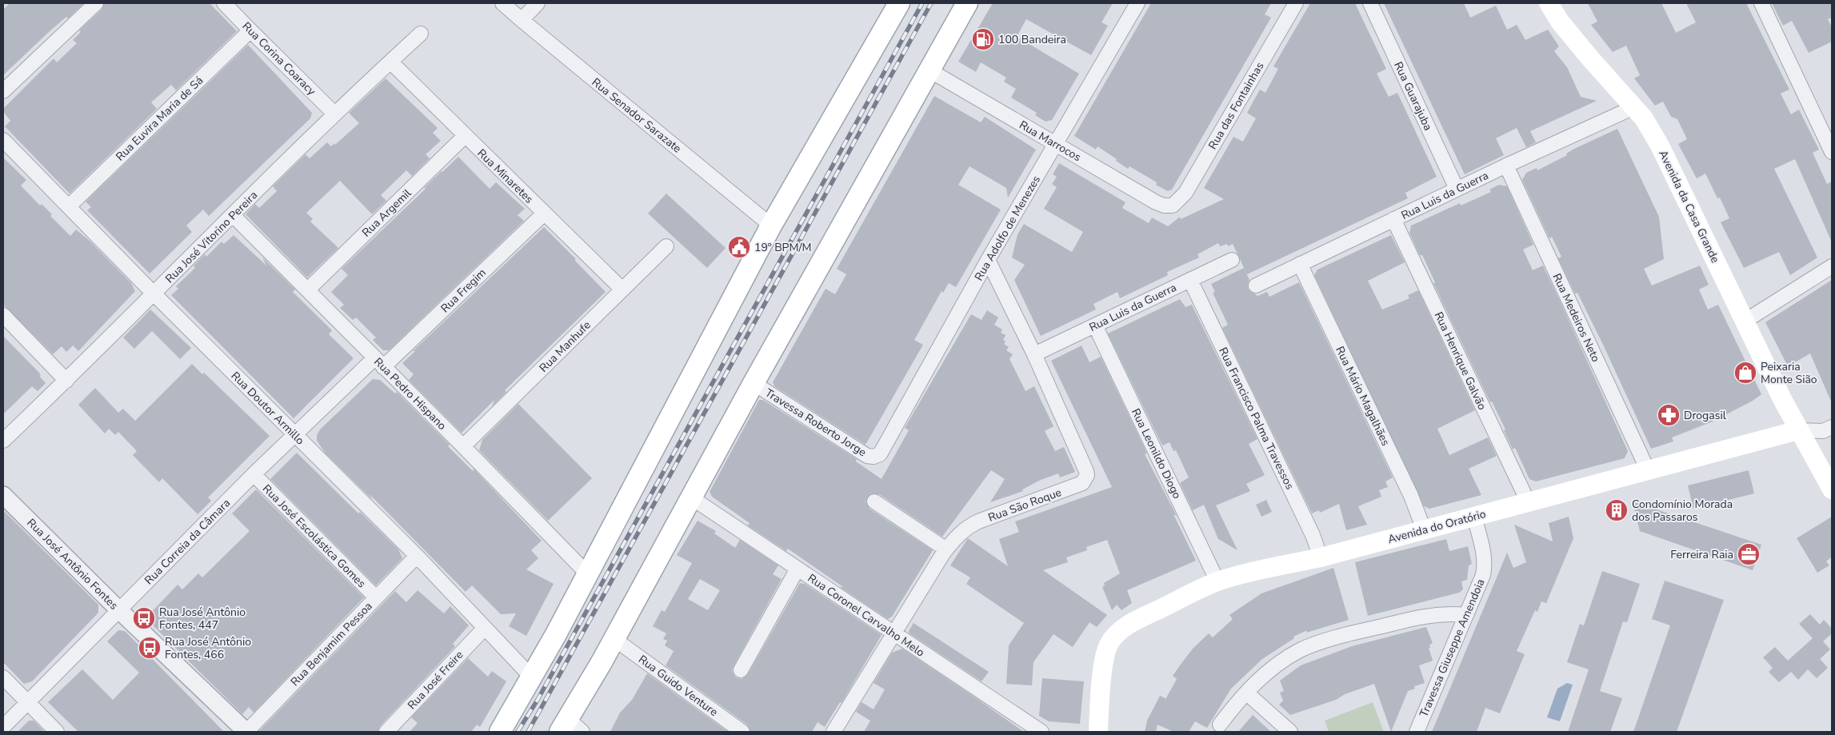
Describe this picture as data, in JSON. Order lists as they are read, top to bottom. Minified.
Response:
{"streets":{"main road":["Avenida da Casa Grande","Avenida do Oratório"],"street":["Rua Corina Coaracy","Rua Guarajuba","Rua das Fontainhas","Rua Senador Sarazate","Rua Euvira Maria de Sá","Rua Marrocos","Rua Minaretes","Rua Luis da Guerra","Rua Argemil","Rua Adolfo de Menezes","Rua José Vitorino Pereira","Rua Fregim","Rua Medeiros Neto","Rua Manhufe","Rua Henrique Galvão","Rua Pedro Hispano","Rua Mário Magalhães","Rua Doutor Armillo","Rua Francisco Palma Travessos","Travessa Roberto Jorge","Rua Leonildo Diogo","Rua São Roque","Rua José Escolástica Gomes","Rua Correia da Câmara","Rua José Antônio Fontes","Rua Coronel Carvalho Melo","Rua Benjamim Pessoa","Travessa Giuseppe Amendoia","Rua José Freire","Rua Guido Venture"]},"crossings":[["Rua Corina Coaracy","Rua Euvira Maria de Sá"],["Rua Corina Coaracy","Rua José Vitorino Pereira"],["Rua Guarajuba","Rua Luis da Guerra"],["Rua das Fontainhas","Rua Marrocos"],["Rua Euvira Maria de Sá","Rua Doutor Armillo"],["Rua Marrocos","Rua Adolfo de Menezes"],["Rua Minaretes","Rua Argemil"],["Rua Minaretes","Rua José Vitorino Pereira"],["Rua Minaretes","Rua Fregim"],["Rua Minaretes","Rua Manhufe"],["Rua Luis da Guerra","Avenida da Casa Grande"],["Rua Luis da Guerra","Rua Medeiros Neto"],["Rua Luis da Guerra","Rua Henrique Galvão"],["Rua Luis da Guerra","Rua Mário Magalhães"],["Rua Luis da Guerra","Rua Francisco Palma Travessos"],["Rua Luis da Guerra","Rua Leonildo Diogo"],["Rua Luis da Guerra","Rua São Roque"],["Avenida da Casa Grande","Avenida do Oratório"],["Rua Argemil","Rua Pedro Hispano"],["Rua Adolfo de Menezes","Travessa Roberto Jorge"],["Rua Adolfo de Menezes","Rua São Roque"],["Rua José Vitorino Pereira","Rua Pedro Hispano"],["Rua José Vitorino Pereira","Rua Doutor Armillo"],["Rua Fregim","Rua Pedro Hispano"],["Rua Fregim","Rua Correia da Câmara"],["Rua Medeiros Neto","Avenida do Oratório"],["Rua Manhufe","Rua Pedro Hispano"],["Rua Henrique Galvão","Avenida do Oratório"],["Rua Pedro Hispano","Rua Correia da Câmara"],["Rua Mário Magalhães","Avenida do Oratório"],["Rua Doutor Armillo","Rua Correia da Câmara"],["Rua Doutor Armillo","Rua Benjamim Pessoa"],["Rua Doutor Armillo","Rua José Freire"],["Rua Francisco Palma Travessos","Avenida do Oratório"],["Rua Leonildo Diogo","Avenida do Oratório"],["Rua São Roque","Rua Coronel Carvalho Melo"],["Avenida do Oratório","Travessa Giuseppe Amendoia"],["Rua José Escolástica Gomes","Rua Correia da Câmara"],["Rua José Escolástica Gomes","Rua Benjamim Pessoa"],["Rua Correia da Câmara","Rua José Antônio Fontes"],["Rua José Antônio Fontes","Rua Benjamim Pessoa"]],"places":{"fuel station":["100 Bandeira"],"public building":["19º BPM/M"],"shop":["Peixaria Monte Sião"],"pharmacy":["Drogasil"],"building":["Condomínio Morada dos Passaros"],"office":["Ferreira Raia"],"bus stop":["Rua José Antônio Fontes, 447","Rua José Antônio Fontes, 466"]}}
